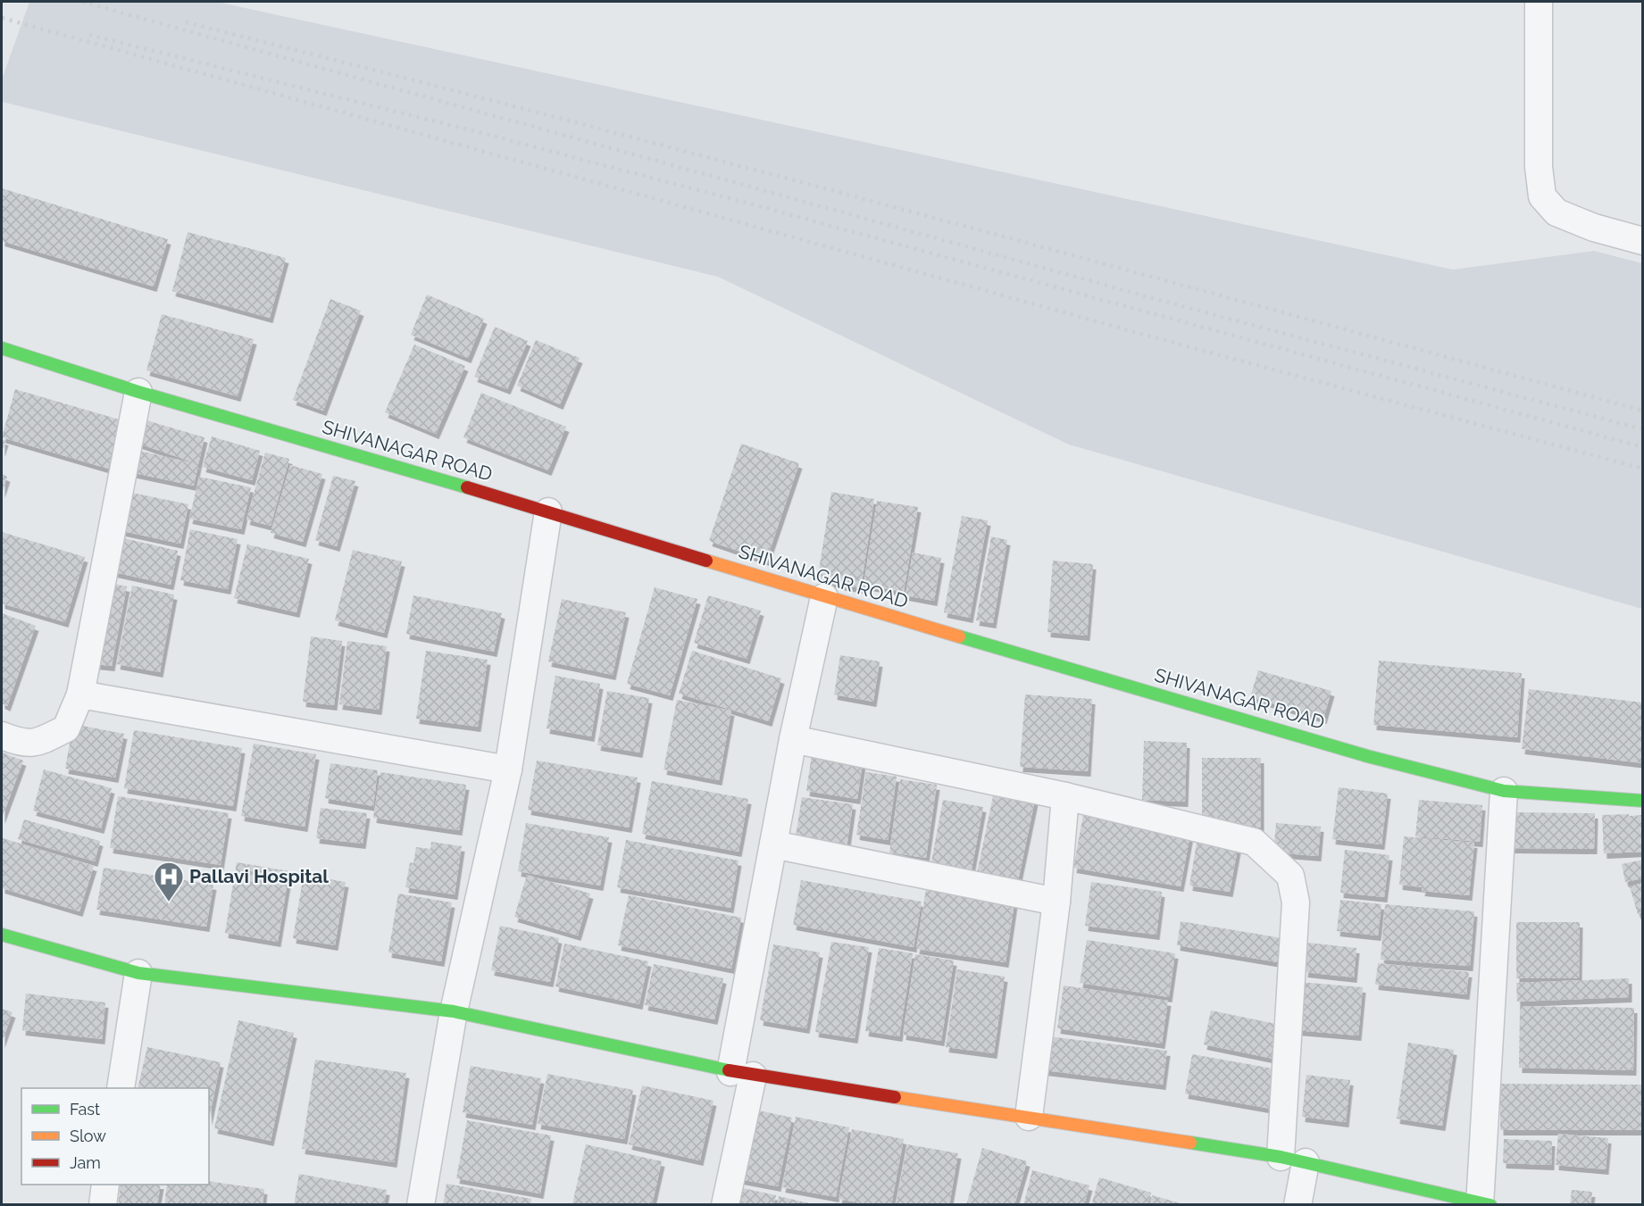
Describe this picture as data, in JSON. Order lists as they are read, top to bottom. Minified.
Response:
{"streets":{"street":["SHIVANAGAR ROAD"]},"places":{"hospital":["Pallavi Hospital"]},"legend":["Fast","Slow","Jam"]}
